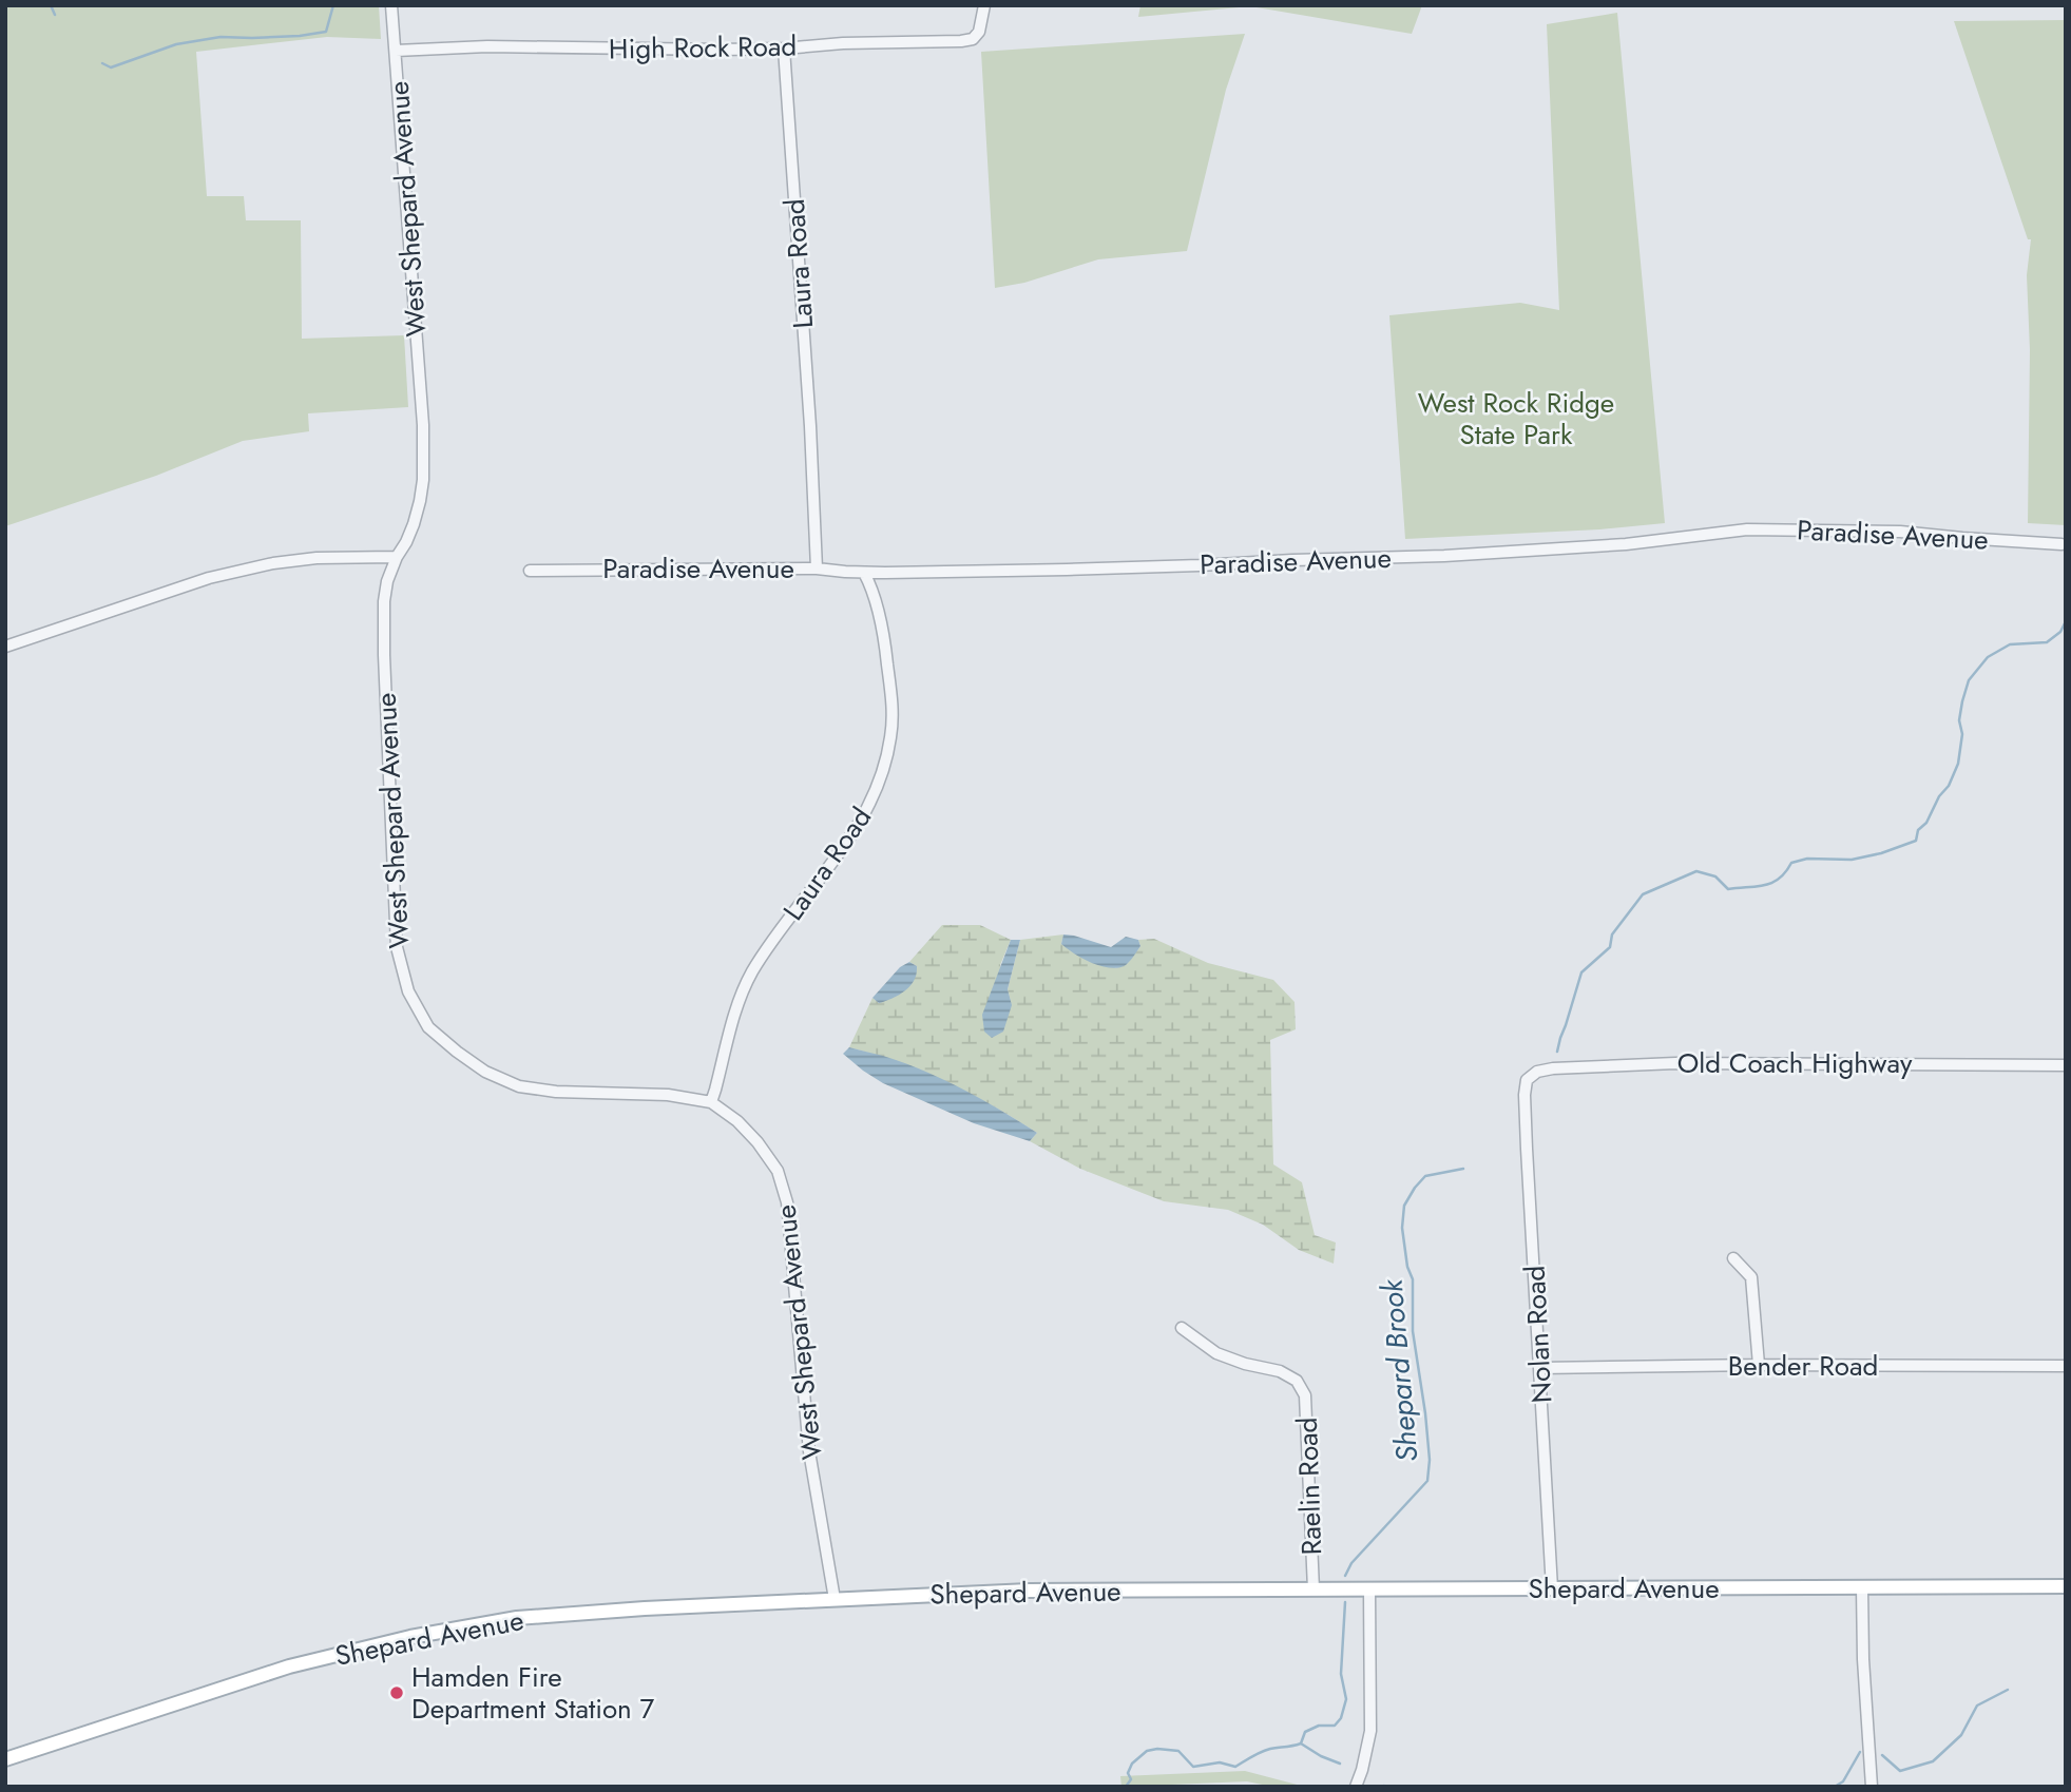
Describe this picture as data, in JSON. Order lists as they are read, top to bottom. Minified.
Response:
{"streets":{"main road":["Shepard Avenue"],"street":["High Rock Road","West Shepard Avenue","Laura Road","Paradise Avenue","Old Coach Highway","Nolan Road","Bender Road","Raelin Road"]},"crossings":[["High Rock Road","West Shepard Avenue"],["High Rock Road","Laura Road"],["West Shepard Avenue","Laura Road"],["West Shepard Avenue","Shepard Avenue"],["Laura Road","Paradise Avenue"],["Old Coach Highway","Nolan Road"],["Nolan Road","Bender Road"],["Nolan Road","Shepard Avenue"],["Raelin Road","Shepard Avenue"]],"water":["Shepard Brook"],"parks":["West Rock Ridge State Park"],"places":["Hamden Fire Department Station 7"]}
